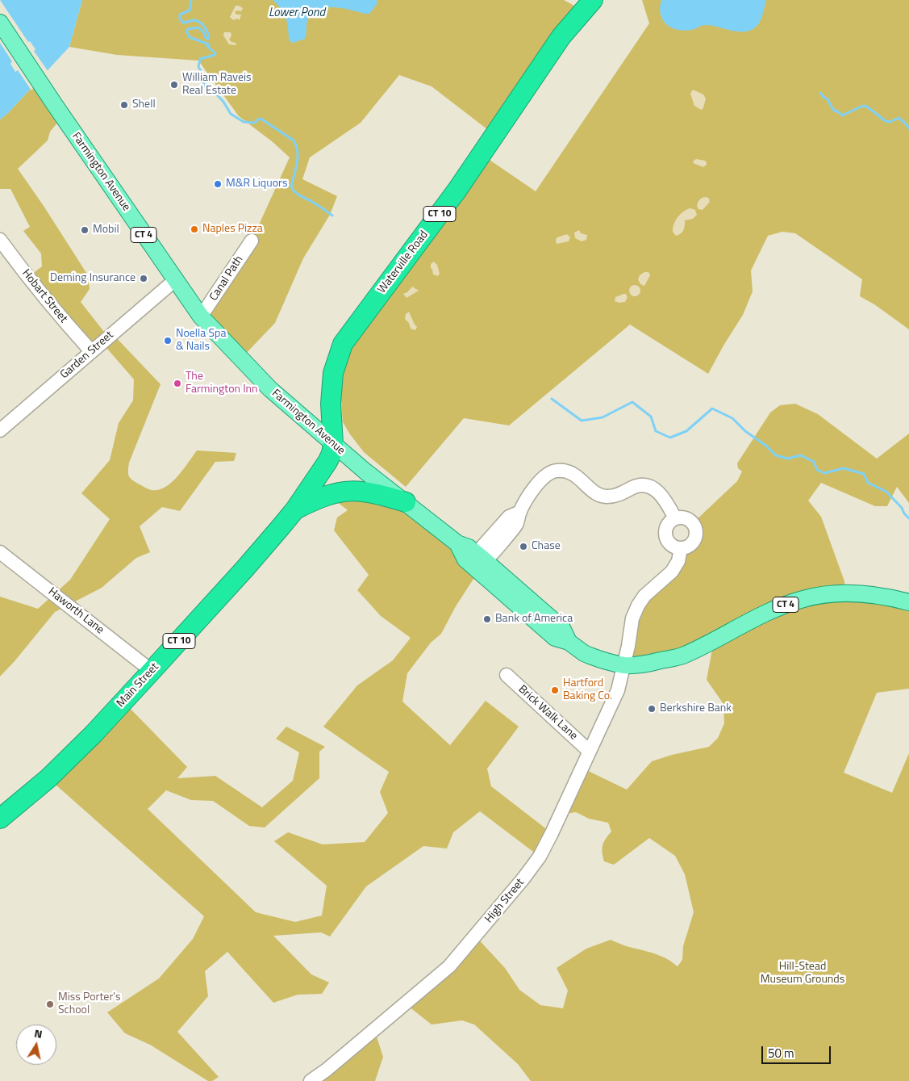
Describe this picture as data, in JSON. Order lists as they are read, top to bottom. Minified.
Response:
{"streets":{"highway":["CT 10","Waterville Road","Main Street"],"main road":["Farmington Avenue","CT 4"],"street":["Canal Path","Hobart Street","Garden Street","Haworth Lane","Brick Walk Lane","High Street"]},"crossings":[["Farmington Avenue","Waterville Road"],["Farmington Avenue","Canal Path"],["Farmington Avenue","Garden Street"],["Farmington Avenue","Main Street"],["Farmington Avenue","High Street"],["Waterville Road","Main Street"],["Hobart Street","Garden Street"],["Haworth Lane","Main Street"],["Brick Walk Lane","High Street"]],"water":["Lower Pond"],"parks":["Hill-Stead Museum Grounds"],"places":["William Raveis Real Estate","Shell","M&R Liquors","Naples Pizza","Mobil","Deming Insurance","Noella Spa & Nails","The Farmington Inn","Chase","Bank of America","Hartford Baking Co.","Berkshire Bank","Miss Porter's School"],"scale_bar":"50 m","north":"top"}
